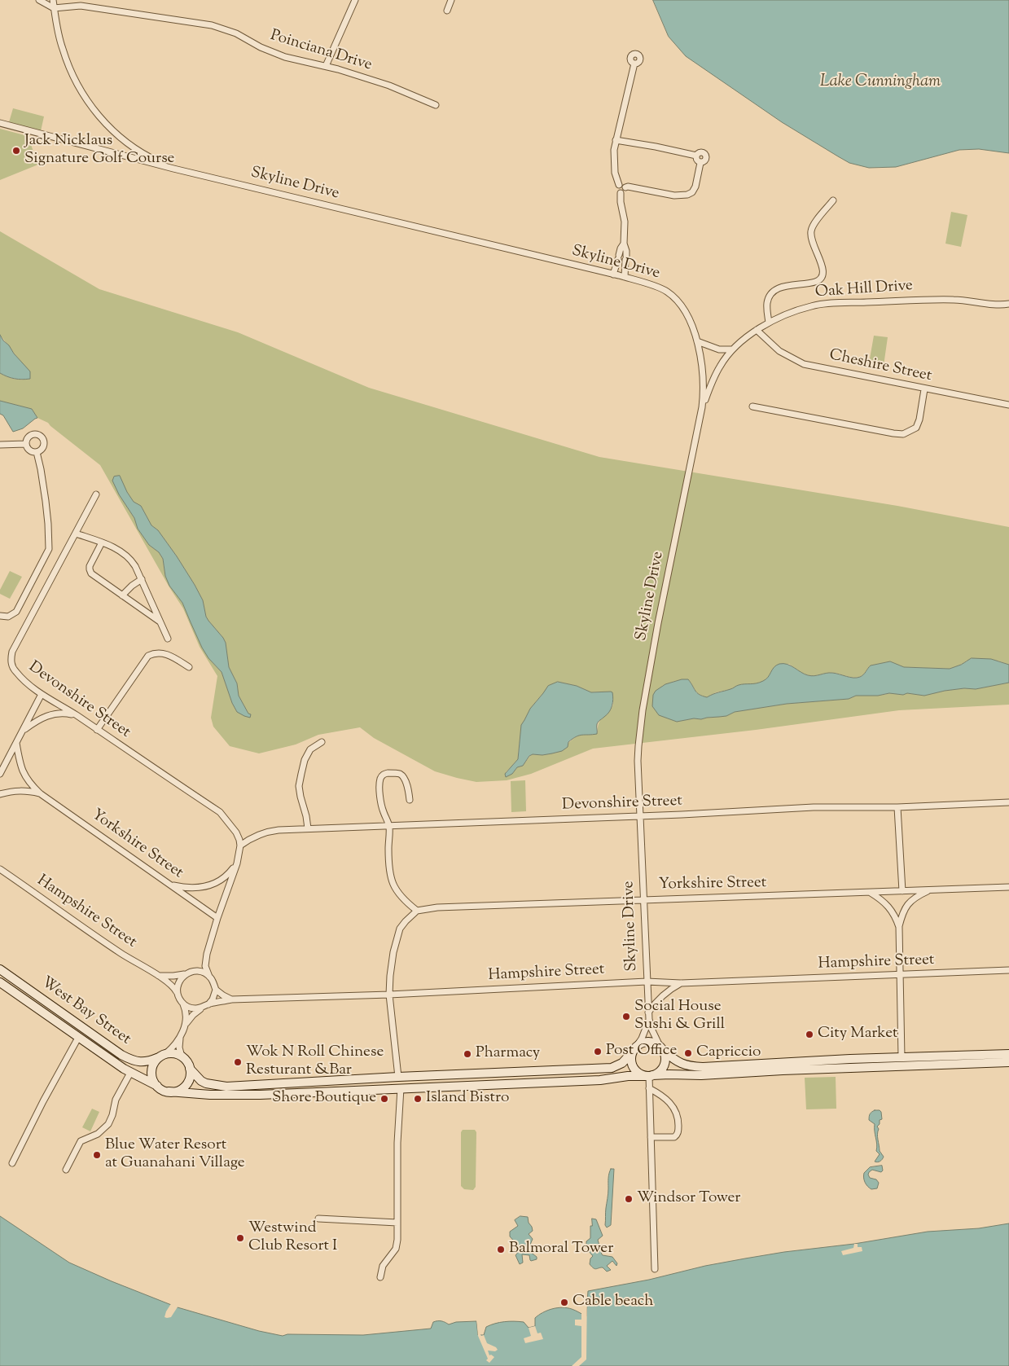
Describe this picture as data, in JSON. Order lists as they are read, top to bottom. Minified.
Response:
{"streets":{"main road":["West Bay Street"],"street":["Poinciana Drive","Skyline Drive","Oak Hill Drive","Cheshire Street","Devonshire Street","Yorkshire Street","Hampshire Street"]},"crossings":[["Skyline Drive","Oak Hill Drive"],["Skyline Drive","Devonshire Street"],["Skyline Drive","Yorkshire Street"],["Skyline Drive","Hampshire Street"],["Oak Hill Drive","Cheshire Street"]],"water":["Lake Cunningham"],"places":["Jack Nicklaus Signature Golf Course","Social House Sushi & Grill","City Market","Post Office","Capriccio","Pharmacy","Wok N Roll Chinese Resturant &Bar","Shore Boutique","Island Bistro","Blue Water Resort at Guanahani Village","Windsor Tower","Westwind Club Resort I","Balmoral Tower","Cable beach"]}
